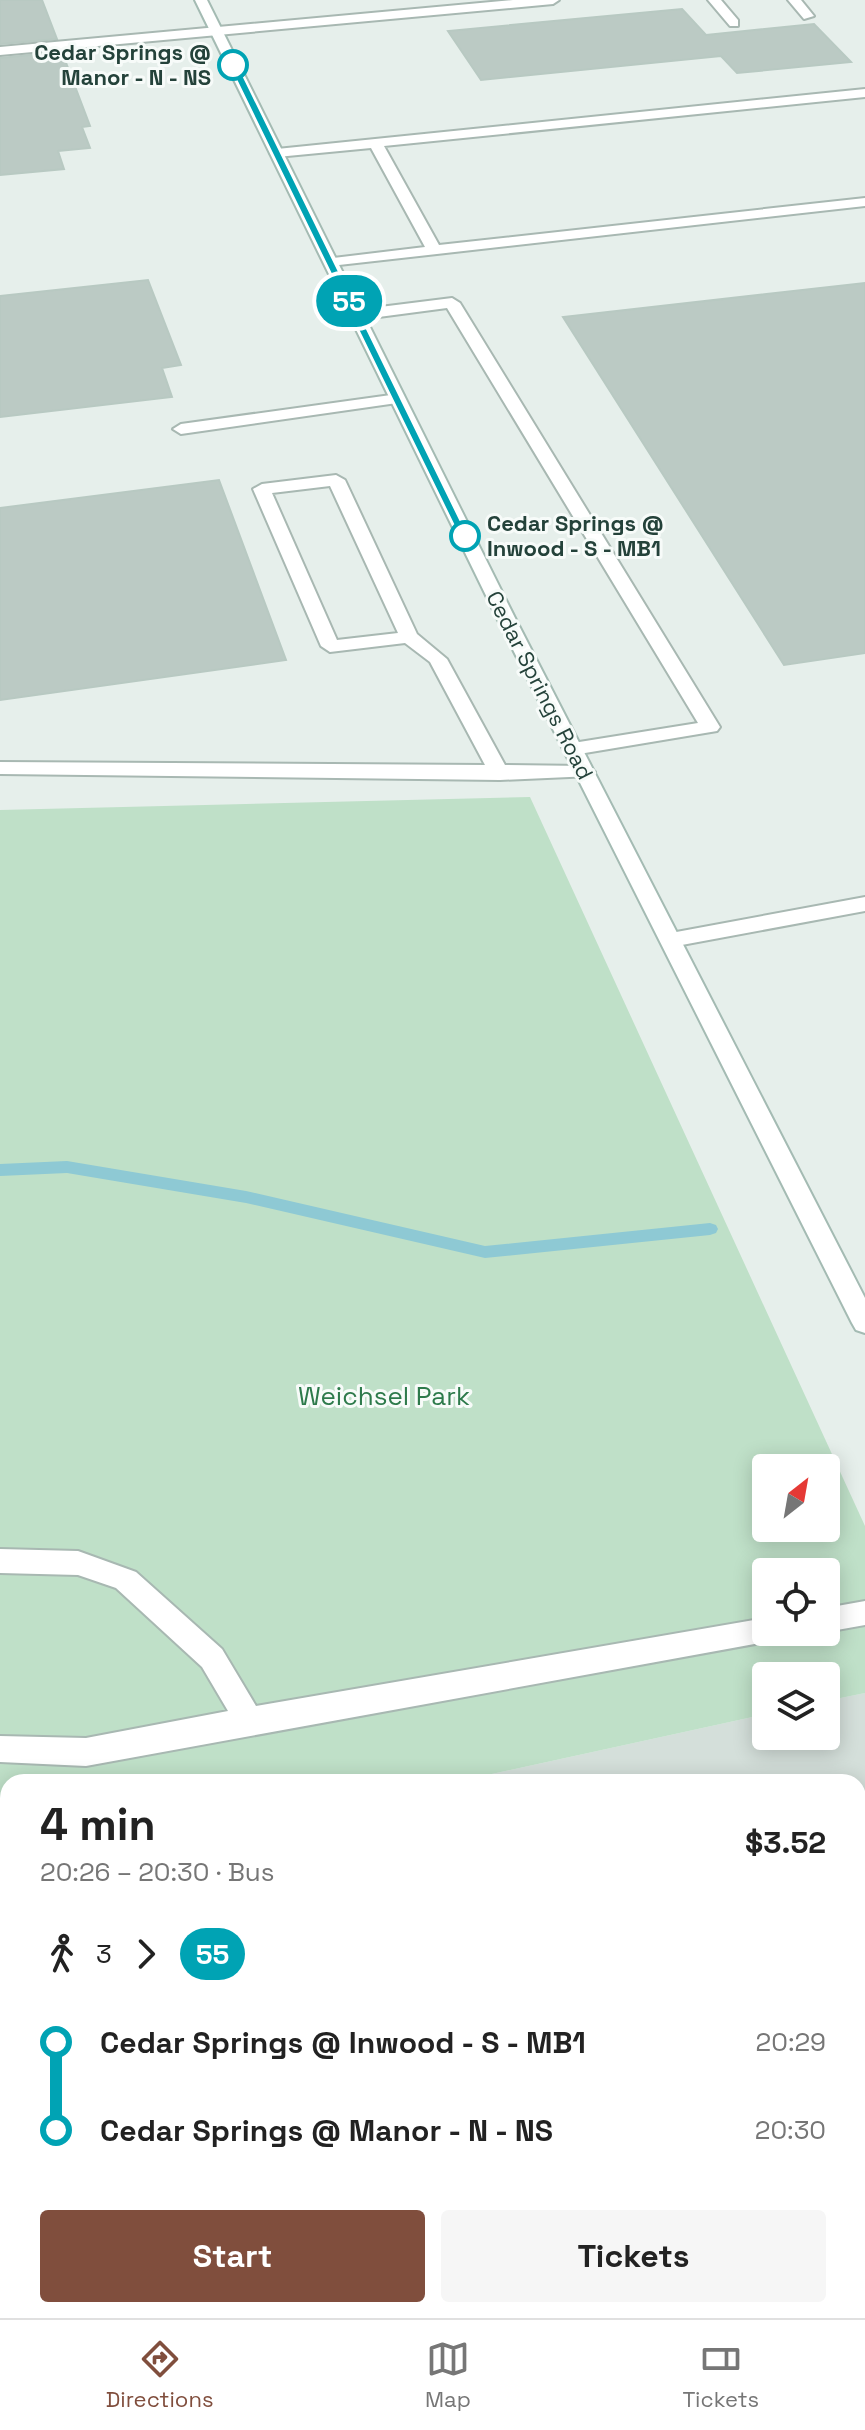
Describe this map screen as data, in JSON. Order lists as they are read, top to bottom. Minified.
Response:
{"streets":{"main road":["Cedar Springs Road"]},"parks":["Weichsel Park"],"places":["Cedar Springs @ Manor - N - NS","Cedar Springs @ Inwood - S - MB1"],"lines":["bus line 55"],"north":"top right","page":{"on_map":"55","heading":["4 min","20:26 – 20:30 · Bus","$3.52"],"legs":["3","55"],"list":[{"name":"Cedar Springs @ Inwood - S - MB1","value":"20:29"},{"name":"Cedar Springs @ Manor - N - NS","value":"20:30"}],"buttons":["Start","Tickets"],"tabs":["Directions","Map","Tickets"]}}
